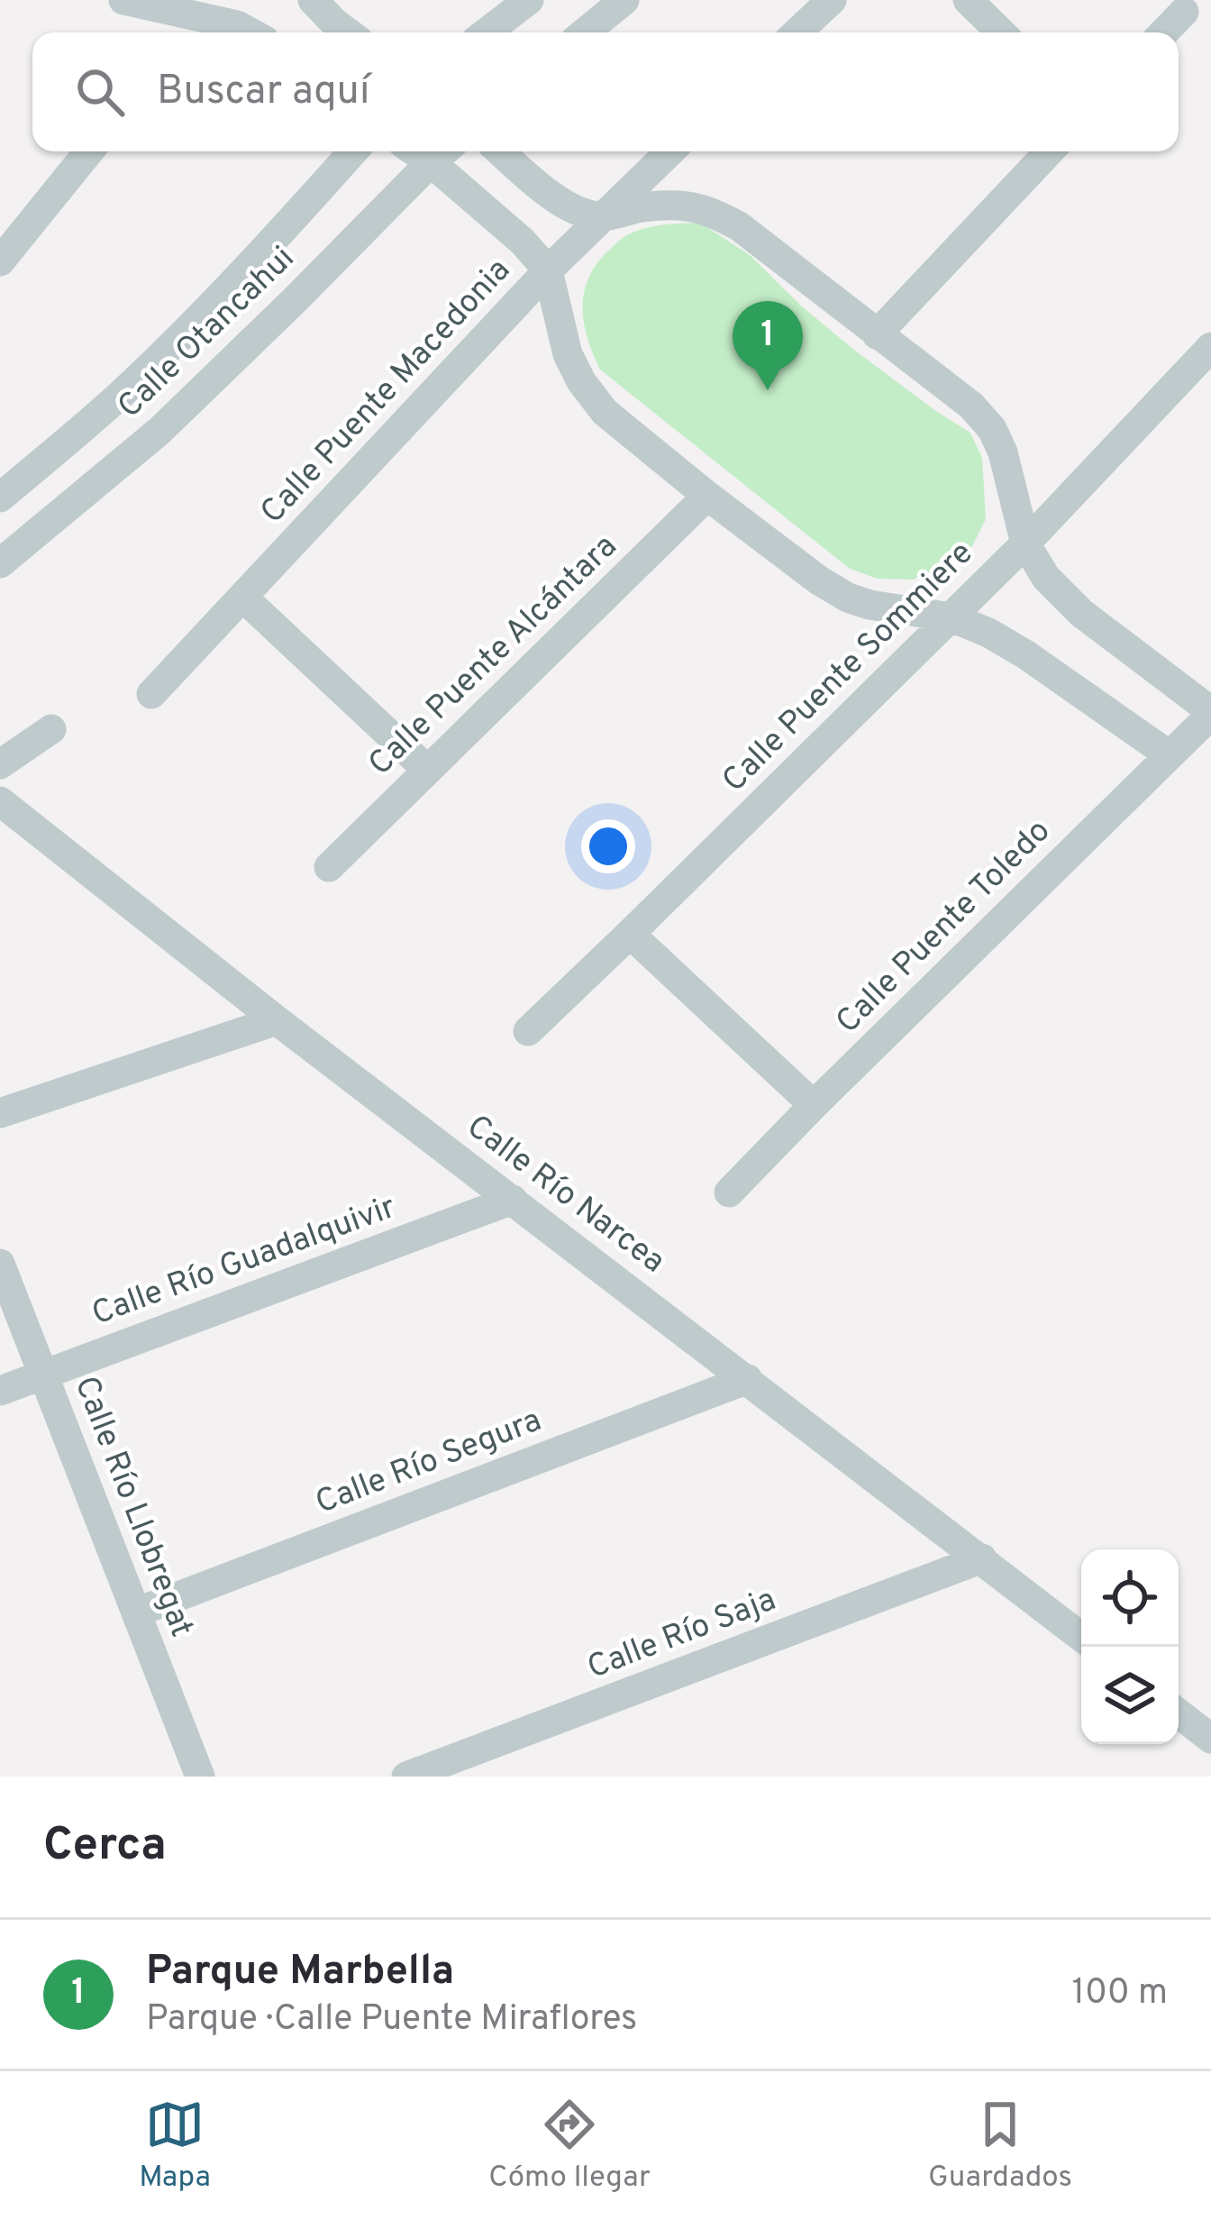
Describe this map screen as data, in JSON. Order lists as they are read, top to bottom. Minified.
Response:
{"streets":{"street":["Calle Otancahui","Calle Puente Macedonia","Calle Puente Alcántara","Calle Puente Sommiere","Calle Puente Toledo","Calle Río Narcea","Calle Río Guadalquivir","Calle Río Segura","Calle Río Llobregat","Calle Río Saja"]},"crossings":[["Calle Río Narcea","Calle Río Guadalquivir"],["Calle Río Narcea","Calle Río Segura"],["Calle Río Narcea","Calle Río Saja"],["Calle Río Guadalquivir","Calle Río Llobregat"],["Calle Río Segura","Calle Río Llobregat"]],"page":{"search":"Buscar aquí","pins":"1","heading":"Cerca","list":[{"mark":"1","name":"Parque Marbella","note":"Parque · Calle Puente Miraflores","value":"100 m"}],"nav":["Mapa","Cómo llegar","Guardados"]}}
